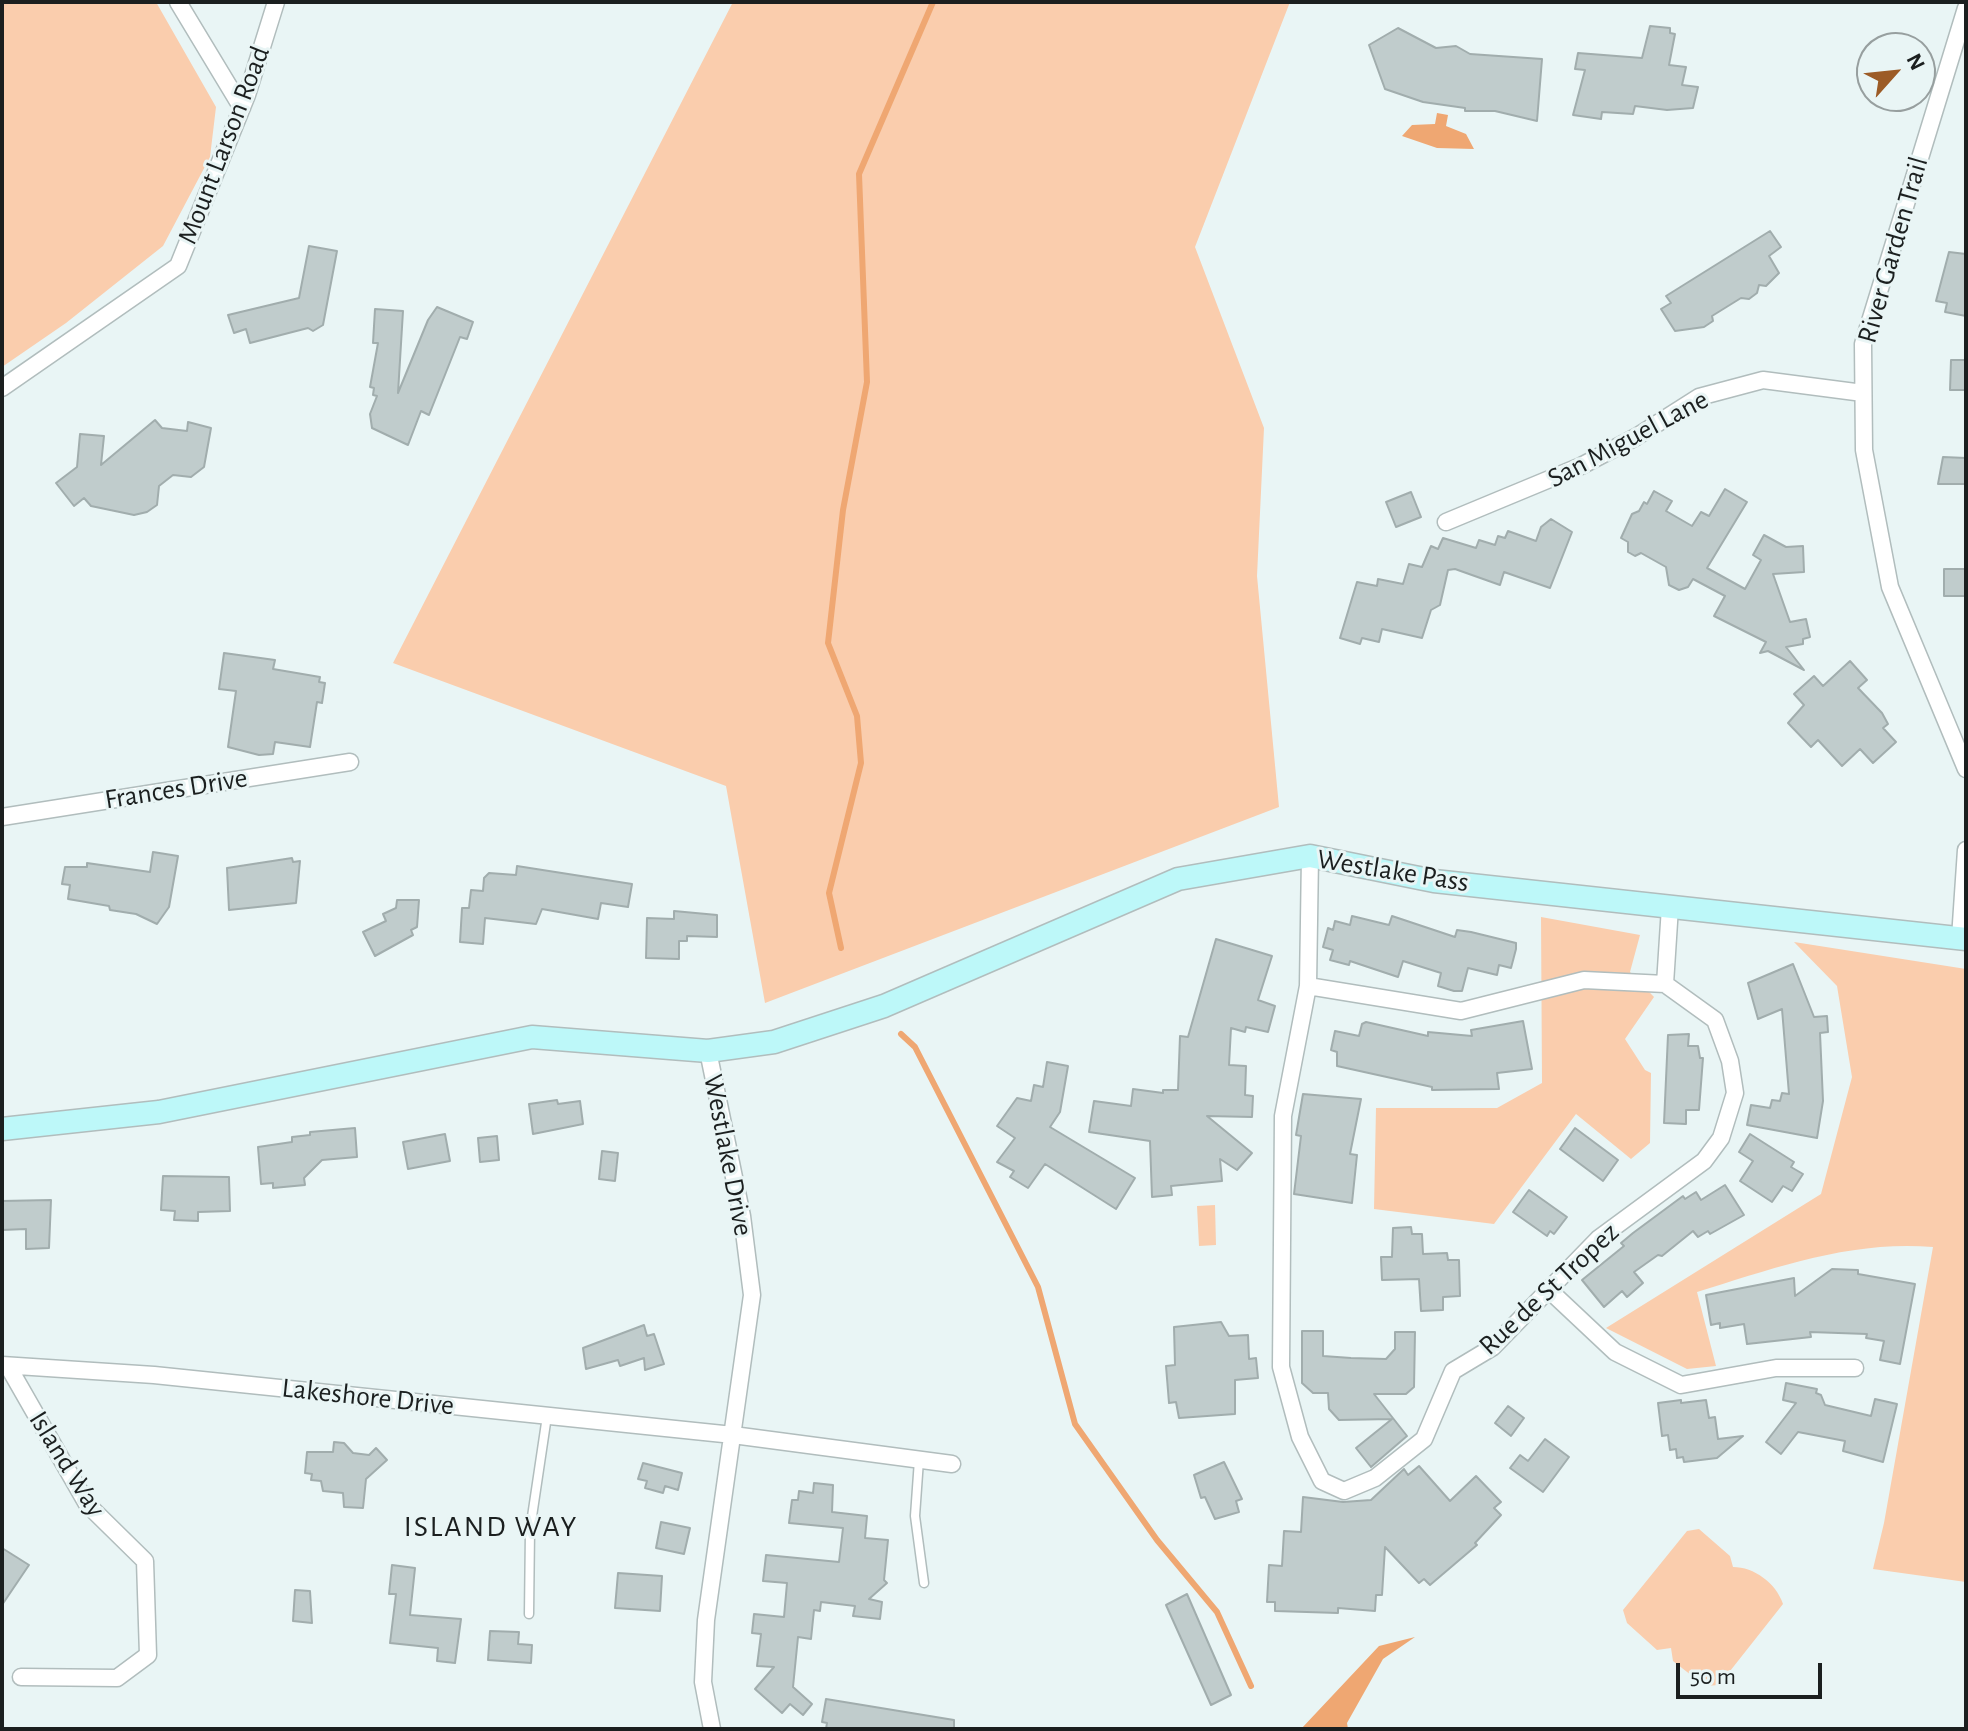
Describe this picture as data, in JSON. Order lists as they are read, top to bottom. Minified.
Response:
{"streets":{"street":["Mount Larson Road","River Garden Trail","San Miguel Lane","Frances Drive","Westlake Pass","Westlake Drive","Rue de St Tropez","Lakeshore Drive","Island Way"]},"crossings":[["River Garden Trail","San Miguel Lane"],["Westlake Pass","Westlake Drive"],["Westlake Pass","Rue de St Tropez"],["Westlake Drive","Lakeshore Drive"],["Lakeshore Drive","Island Way"]],"districts":["ISLAND WAY"],"scale_bar":"50 m","north":"top right"}
